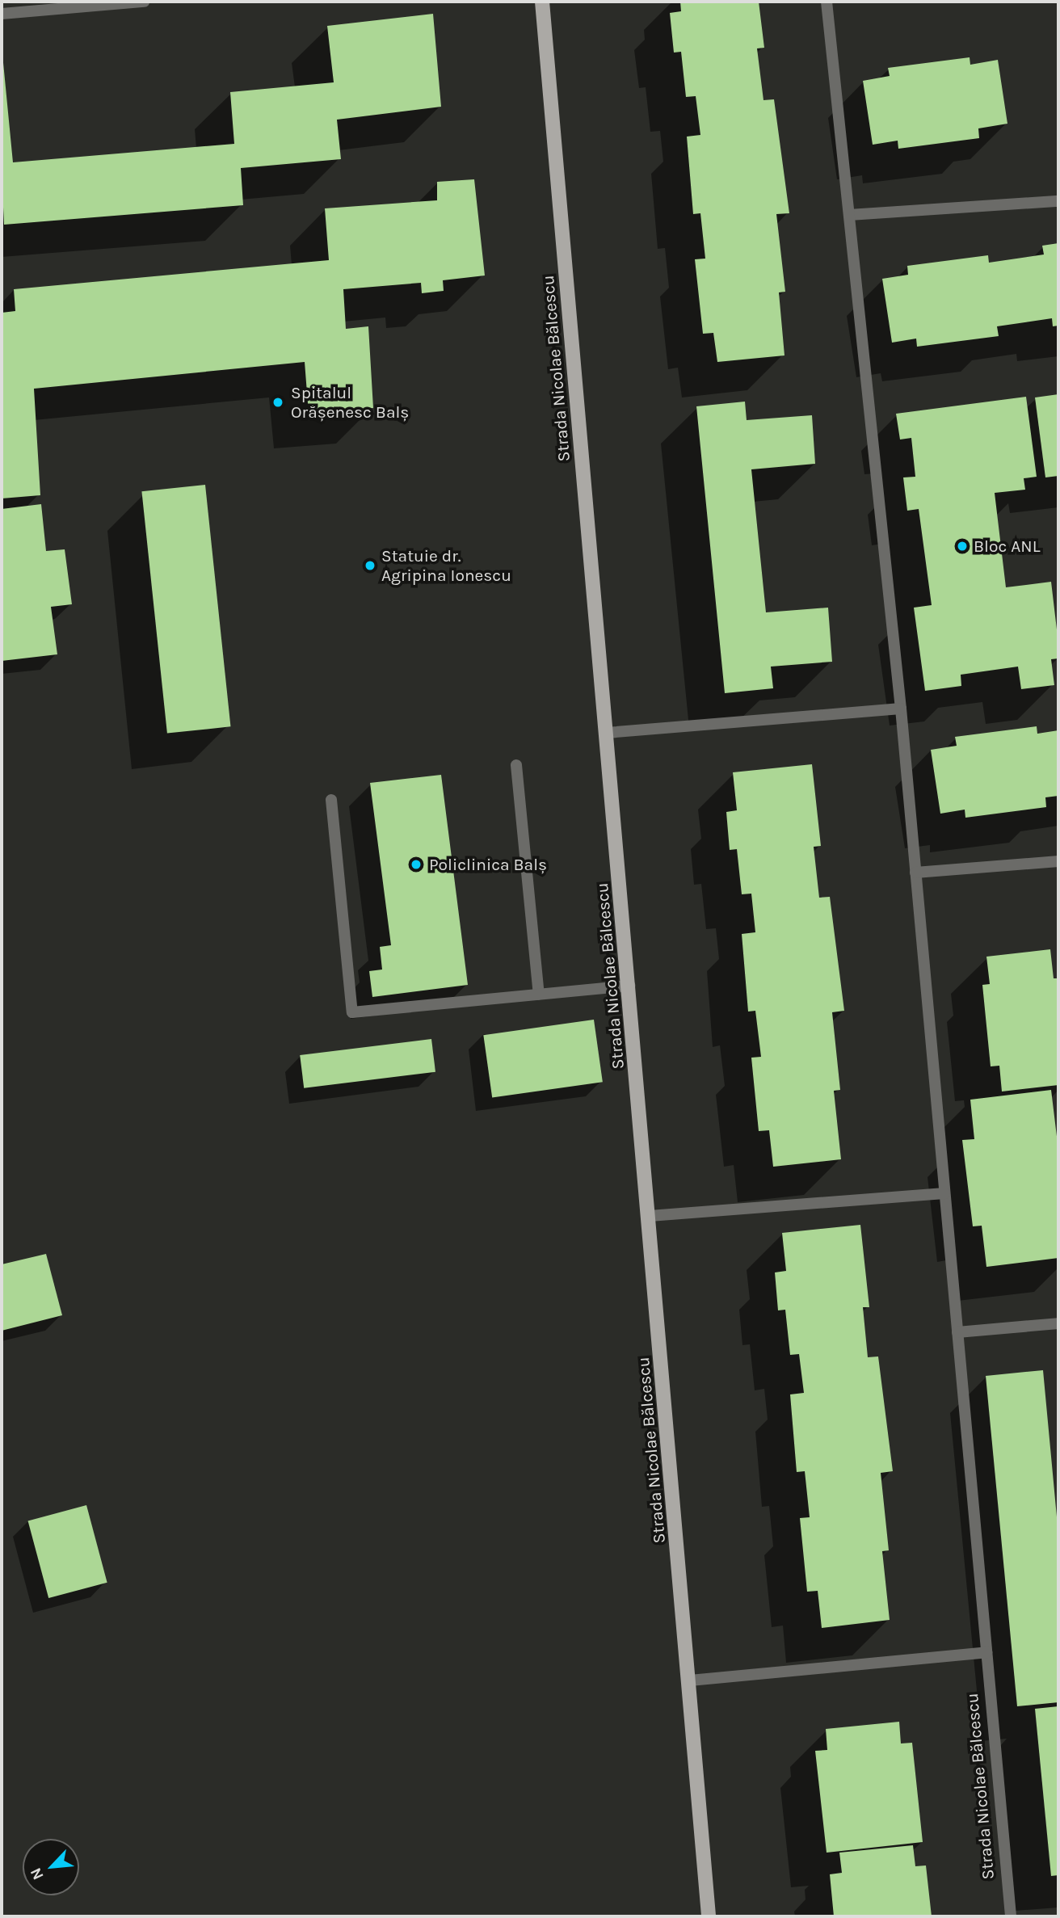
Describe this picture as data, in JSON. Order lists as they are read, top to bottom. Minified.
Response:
{"streets":{"main road":["Strada Nicolae Bălcescu"]},"places":["Spitalul Orășenesc Balș","Bloc ANL","Statuie dr. Agripina Ionescu","Policlinica Balș"],"north":"bottom left"}
